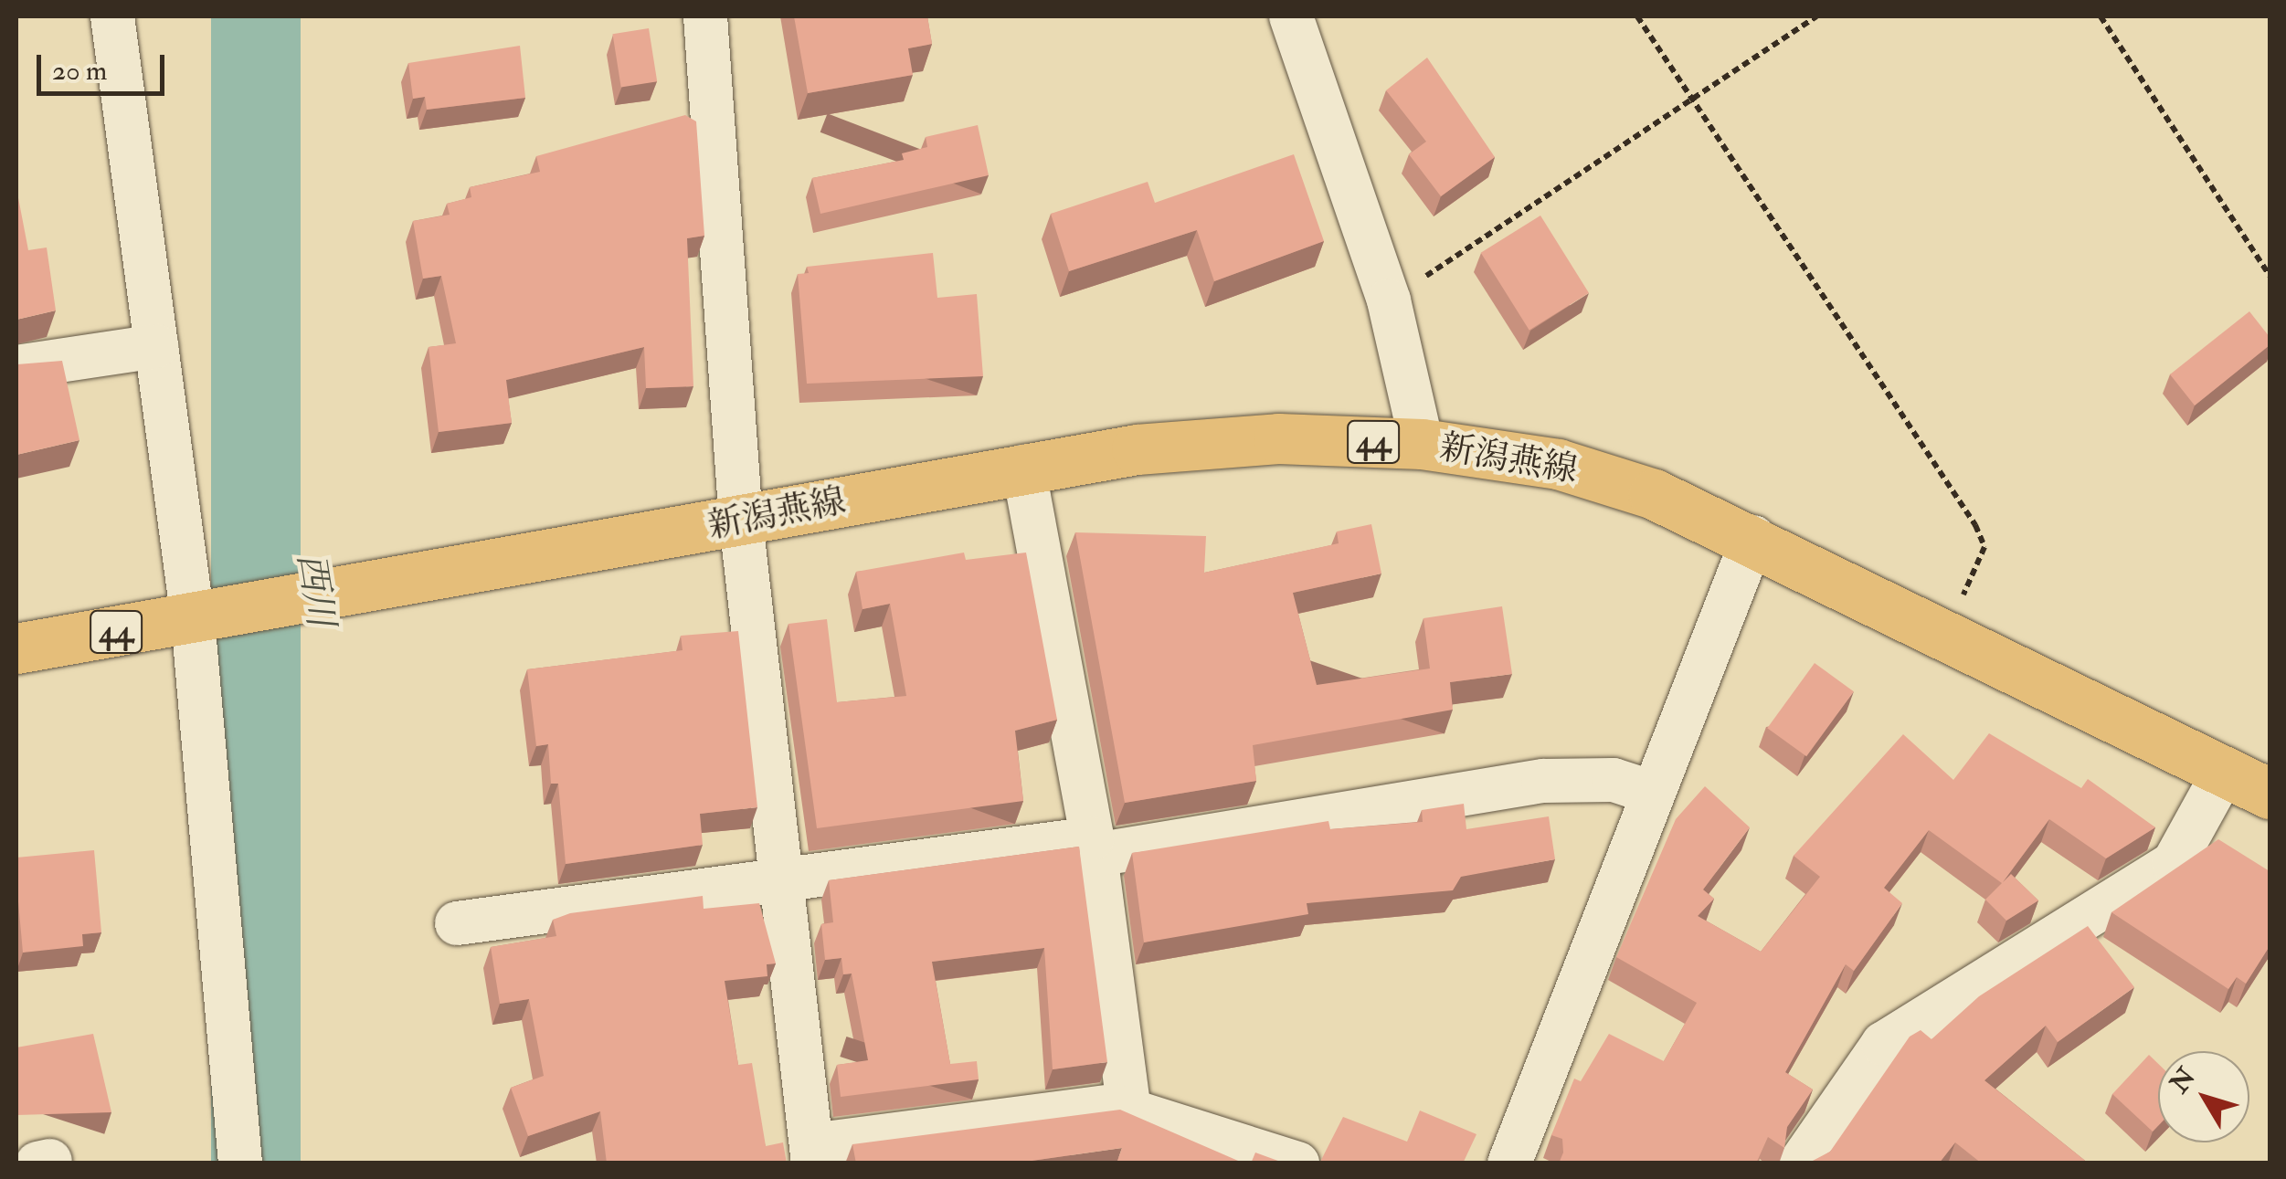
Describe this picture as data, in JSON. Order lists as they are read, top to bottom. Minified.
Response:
{"streets":{"main road":["44","新潟燕線"]},"crossings":[["44","新潟燕線"]],"water":["西川"],"scale_bar":"20 m","north":"top left"}
